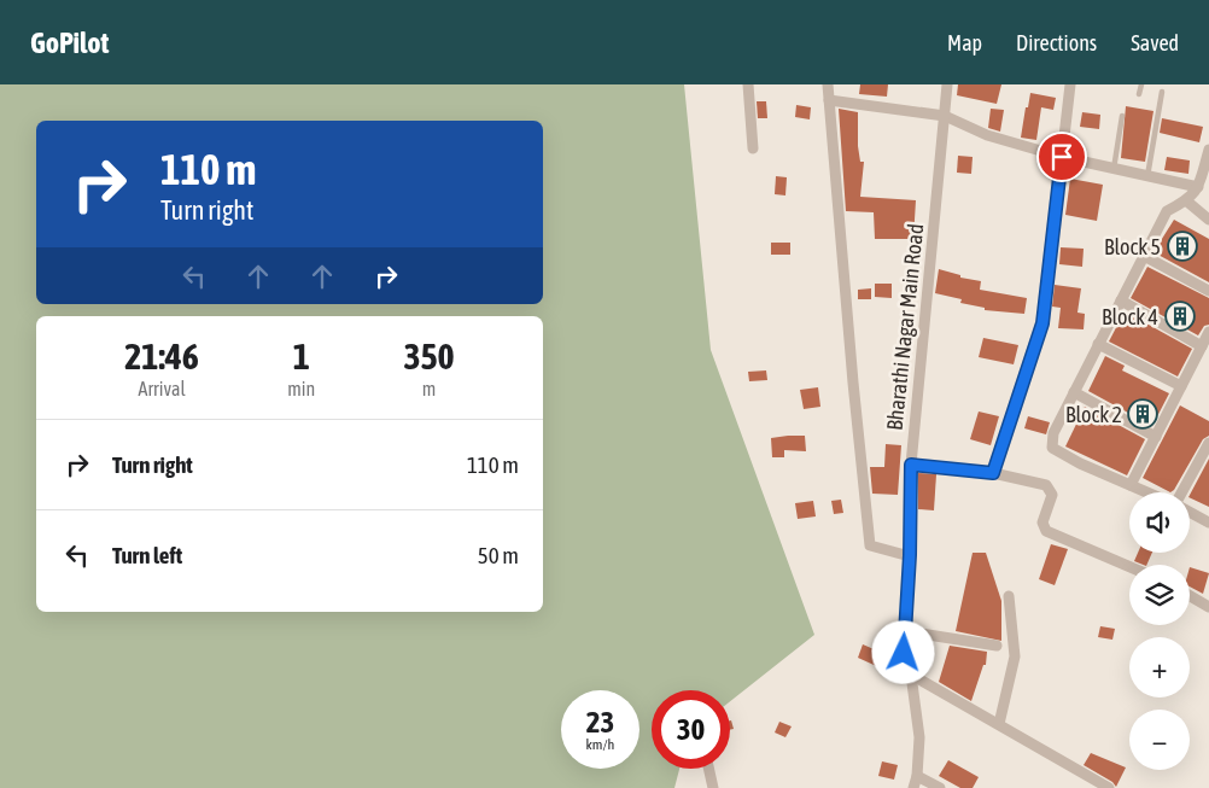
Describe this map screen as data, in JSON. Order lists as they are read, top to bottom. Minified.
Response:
{"streets":{"street":["Bharathi Nagar Main Road"]},"places":{"building":["Block 5","Block 4","Block 2"]},"page":{"header":"GoPilot","nav":["Map","Directions","Saved"],"turn":["110 m","Turn right"],"eta":["21:46","Arrival","1","min","350","m"],"list":[{"name":"Turn right","value":"110 m"},{"name":"Turn left","value":"50 m"}],"map_buttons":["+","−"],"speed":"23 km/h","limit":"30"}}
